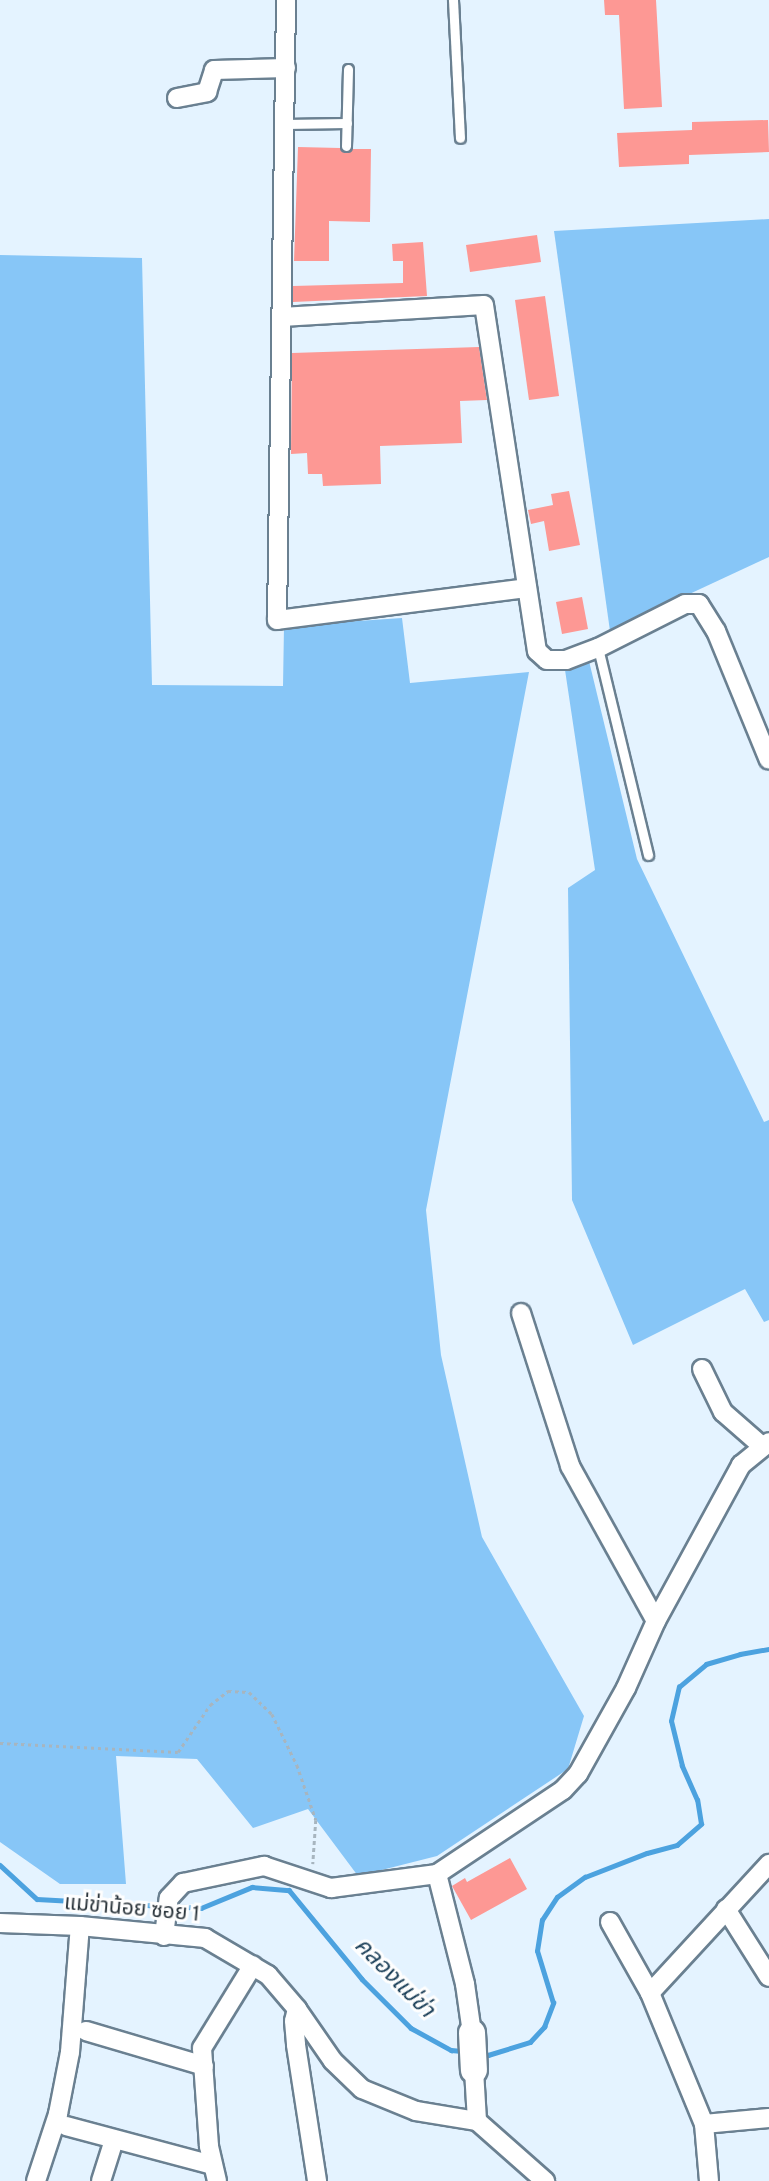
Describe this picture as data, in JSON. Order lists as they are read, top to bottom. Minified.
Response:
{"streets":{"street":["แม่ข่าน้อย ซอย 1"]},"water":["คลองแม่ข่า"]}
